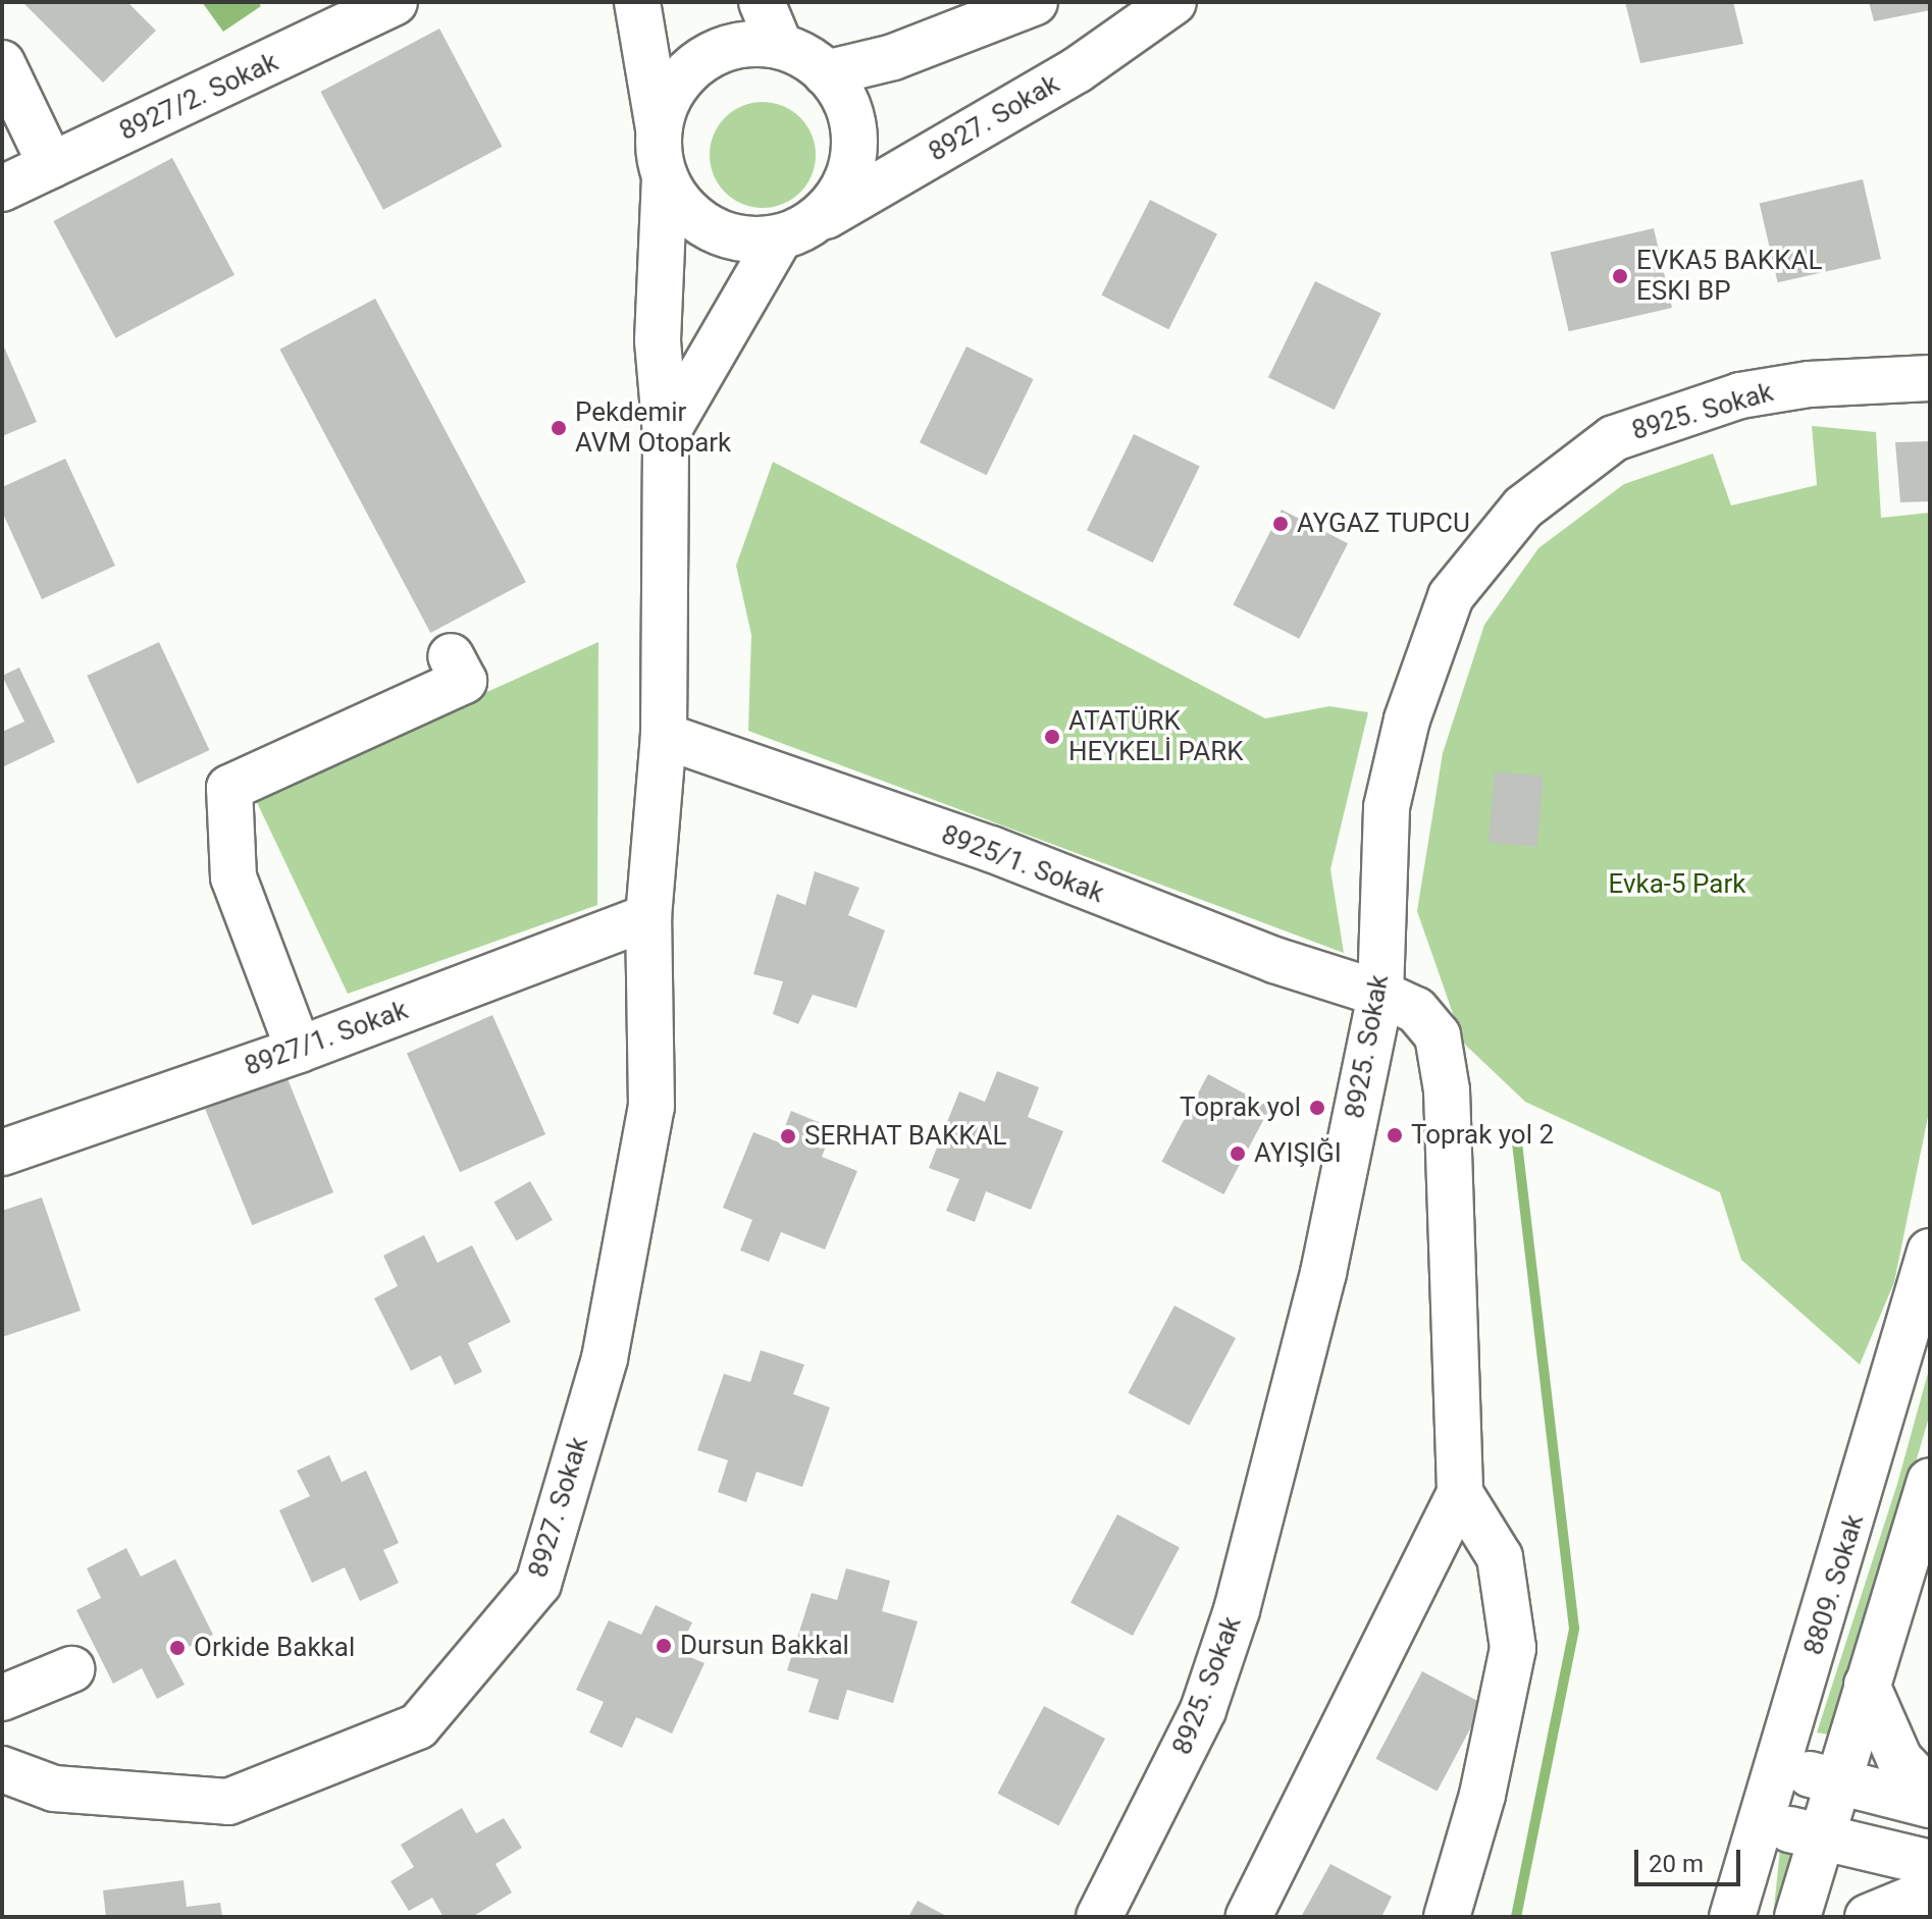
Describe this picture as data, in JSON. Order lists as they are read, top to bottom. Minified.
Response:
{"streets":{"street":["8927/2. Sokak","8927. Sokak","8925. Sokak","8925/1. Sokak","8927/1. Sokak","8809. Sokak"]},"crossings":[["8927. Sokak","8925/1. Sokak"],["8927. Sokak","8927/1. Sokak"],["8925. Sokak","8925/1. Sokak"]],"parks":["Evka-5 Park"],"places":["EVKA5 BAKKAL ESKI BP","Pekdemir AVM Otopark","AYGAZ TUPCU","ATATÜRK HEYKELİ PARK","Toprak yol","Toprak yol 2","SERHAT BAKKAL","AYIŞIĞI","Dursun Bakkal","Orkide Bakkal"],"scale_bar":"20 m"}
